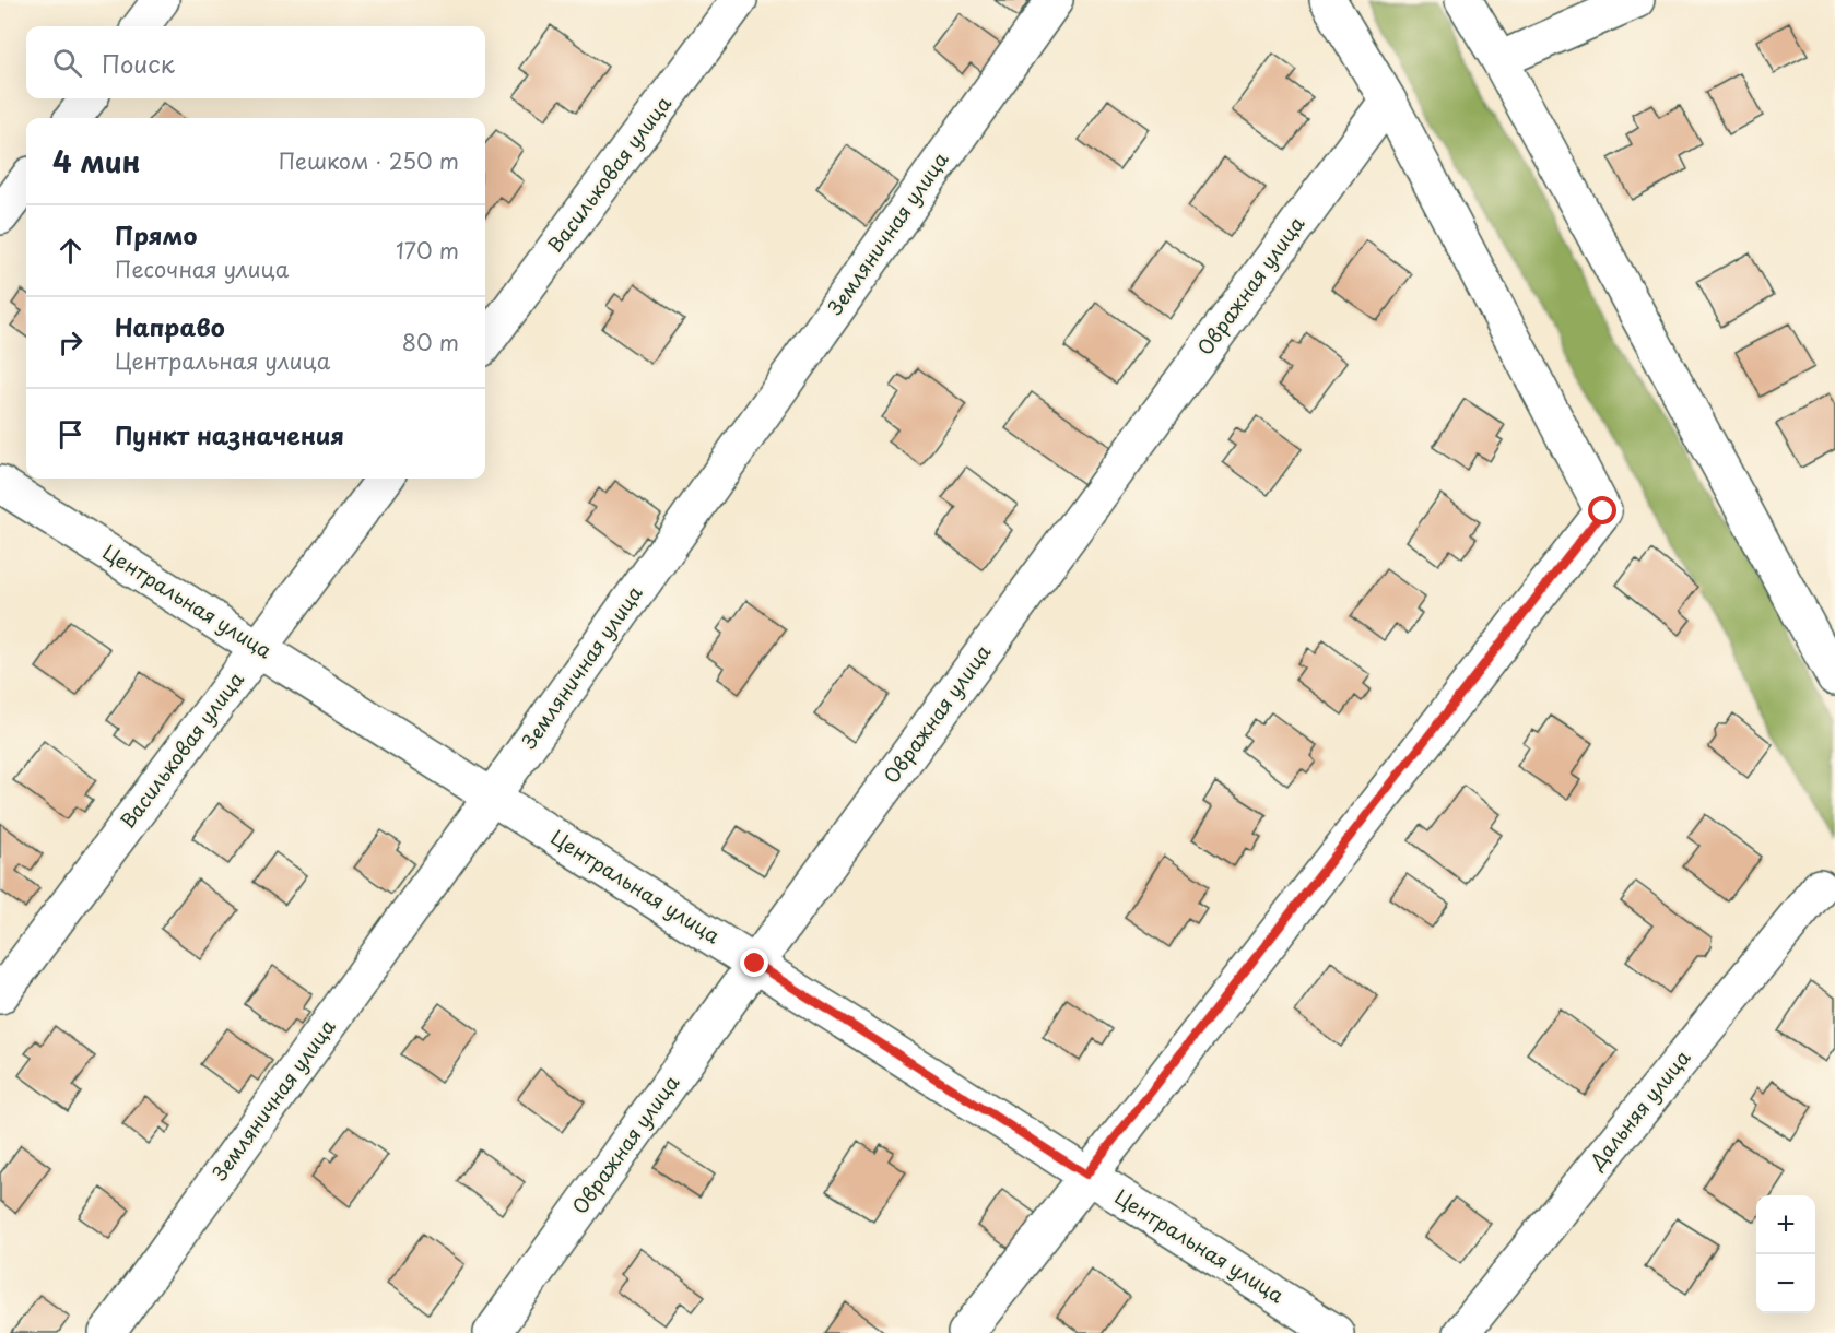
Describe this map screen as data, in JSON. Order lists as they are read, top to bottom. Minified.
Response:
{"streets":{"street":["Васильковая улица","Земляничная улица","Овражная улица","Центральная улица","Дальняя улица"]},"crossings":[["Васильковая улица","Центральная улица"],["Земляничная улица","Центральная улица"],["Овражная улица","Центральная улица"]],"page":{"search":"Поиск","heading":["4 мин","Пешком · 250 m"],"list":[["Прямо","Песочная улица","170 m"],["Направо","Центральная улица","80 m"],"Пункт назначения"],"map_buttons":["+","−"]}}
